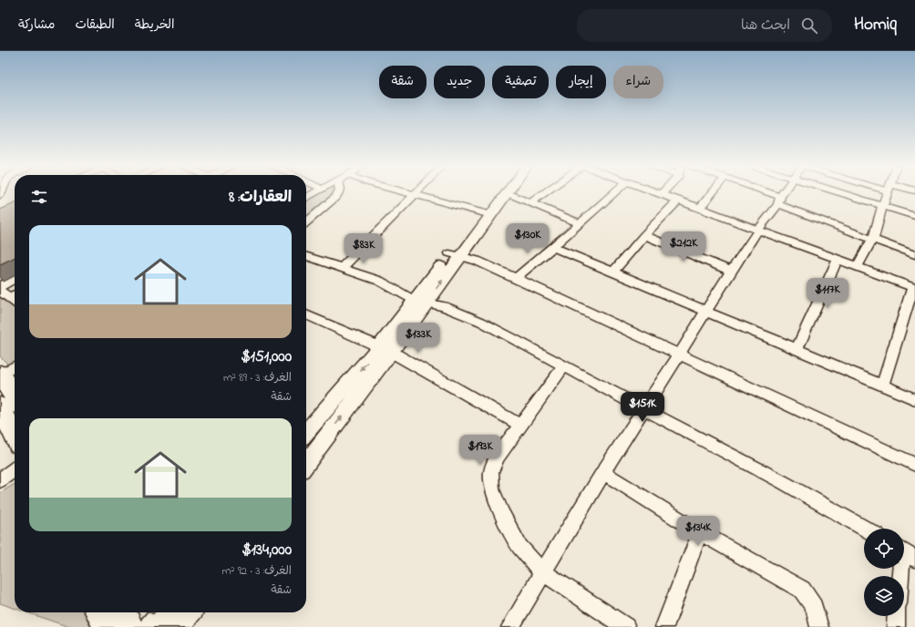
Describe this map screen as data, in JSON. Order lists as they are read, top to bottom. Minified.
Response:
{"page":{"header":"Homiq","search":"ابحث هنا","nav":["الخريطة","الطبقات","مشاركة"],"chip":["شراء","إيجار","تصفية","جديد","شقة"],"heading":"العقارات: 8","list":[{"name":"$151,000","note":"الغرف: 3 · 89 m² · شقة"},{"name":"$134,000","note":"الغرف: 3 · 92 m² · شقة"}],"price":["$130K","$212K","$83K","$117K","$133K","$151K","$193K","$134K"]}}
